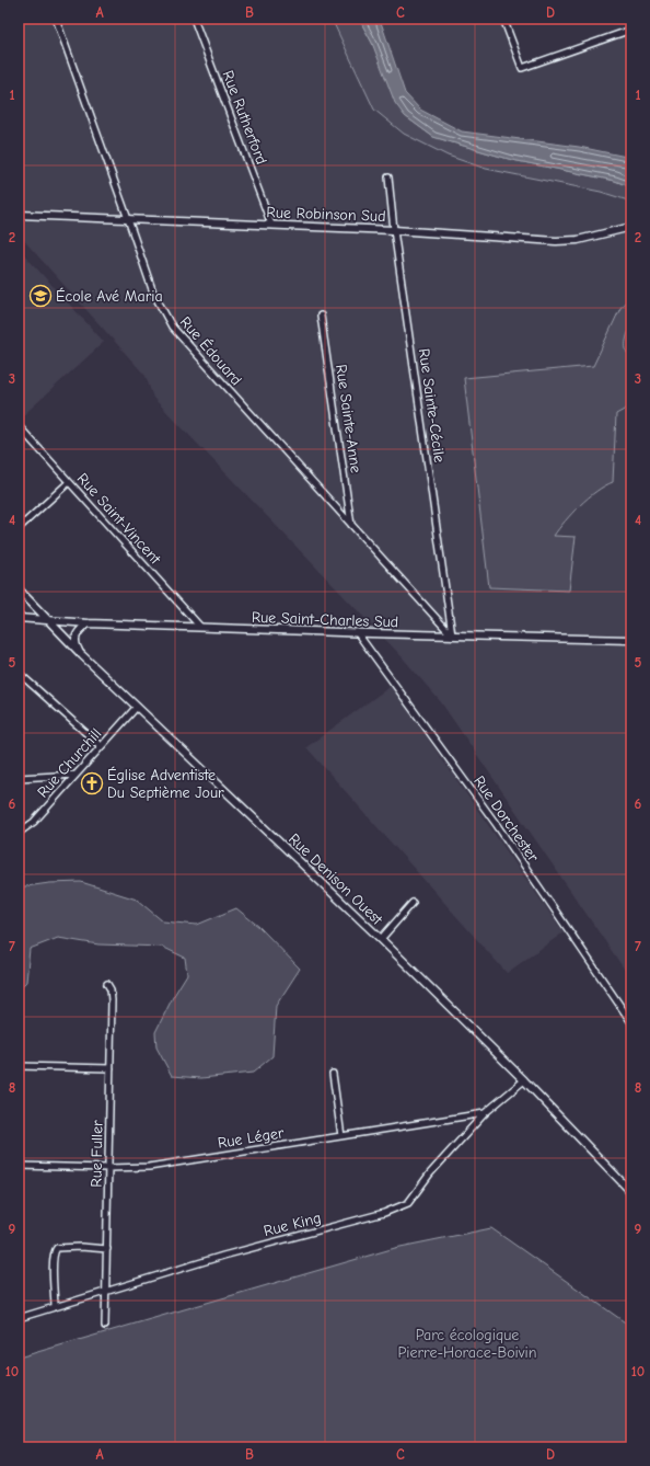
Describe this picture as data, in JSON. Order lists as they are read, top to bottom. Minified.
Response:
{"streets":{"street":["Rue Rutherford","Rue Robinson Sud","Rue Édouard","Rue Sainte-Cécile","Rue Sainte-Anne","Rue Saint-Vincent","Rue Saint-Charles Sud","Rue Churchill","Rue Dorchester","Rue Denison Ouest","Rue Léger","Rue Fuller","Rue King"]},"crossings":[["Rue Rutherford","Rue Robinson Sud"],["Rue Robinson Sud","Rue Édouard"],["Rue Robinson Sud","Rue Sainte-Cécile"],["Rue Édouard","Rue Sainte-Cécile"],["Rue Édouard","Rue Sainte-Anne"],["Rue Édouard","Rue Saint-Charles Sud"],["Rue Sainte-Cécile","Rue Saint-Charles Sud"],["Rue Saint-Vincent","Rue Saint-Charles Sud"],["Rue Saint-Charles Sud","Rue Dorchester"],["Rue Saint-Charles Sud","Rue Denison Ouest"],["Rue Churchill","Rue Denison Ouest"],["Rue Denison Ouest","Rue King"],["Rue Léger","Rue Fuller"],["Rue Léger","Rue King"],["Rue Fuller","Rue King"]],"parks":["Parc écologique Pierre-Horace-Boivin"],"places":{"school or university":["École Avé Maria"],"church":["Église Adventiste Du Septième Jour"]},"grid":{"columns":["A","B","C","D"],"rows":["1","2","3","4","5","6","7","8","9","10"]}}
